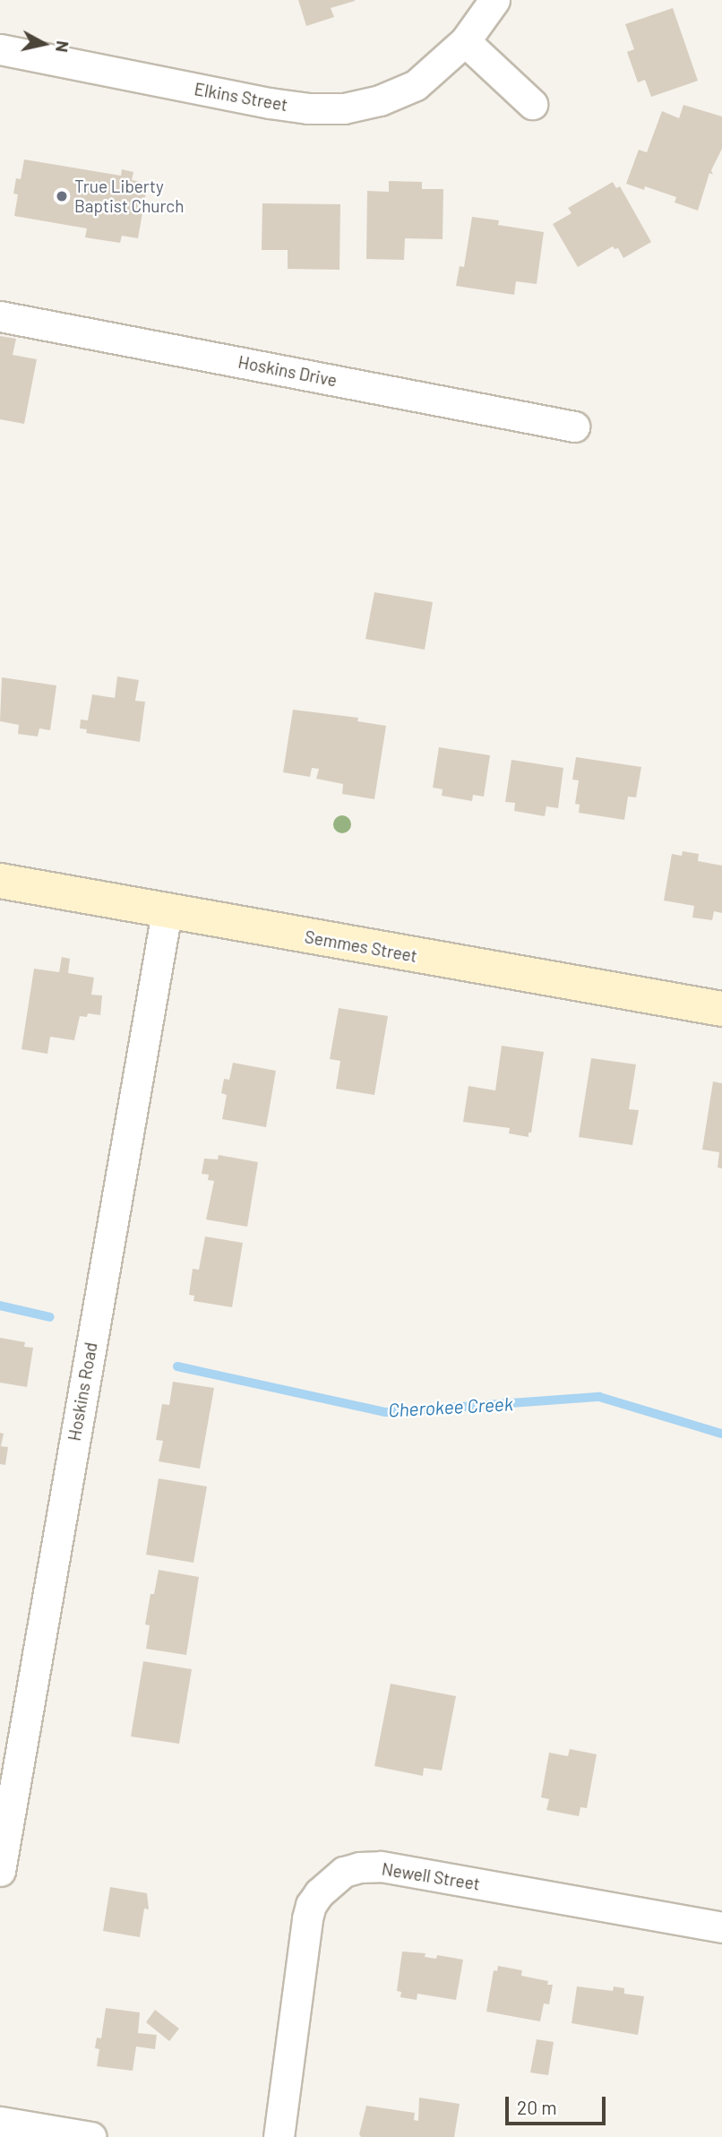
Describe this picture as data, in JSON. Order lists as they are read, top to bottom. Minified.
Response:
{"streets":{"main road":["Semmes Street"],"street":["Elkins Street","Hoskins Drive","Hoskins Road","Newell Street"]},"crossings":[["Semmes Street","Hoskins Road"]],"water":["Cherokee Creek"],"places":["True Liberty Baptist Church"],"scale_bar":"20 m","north":"right"}
